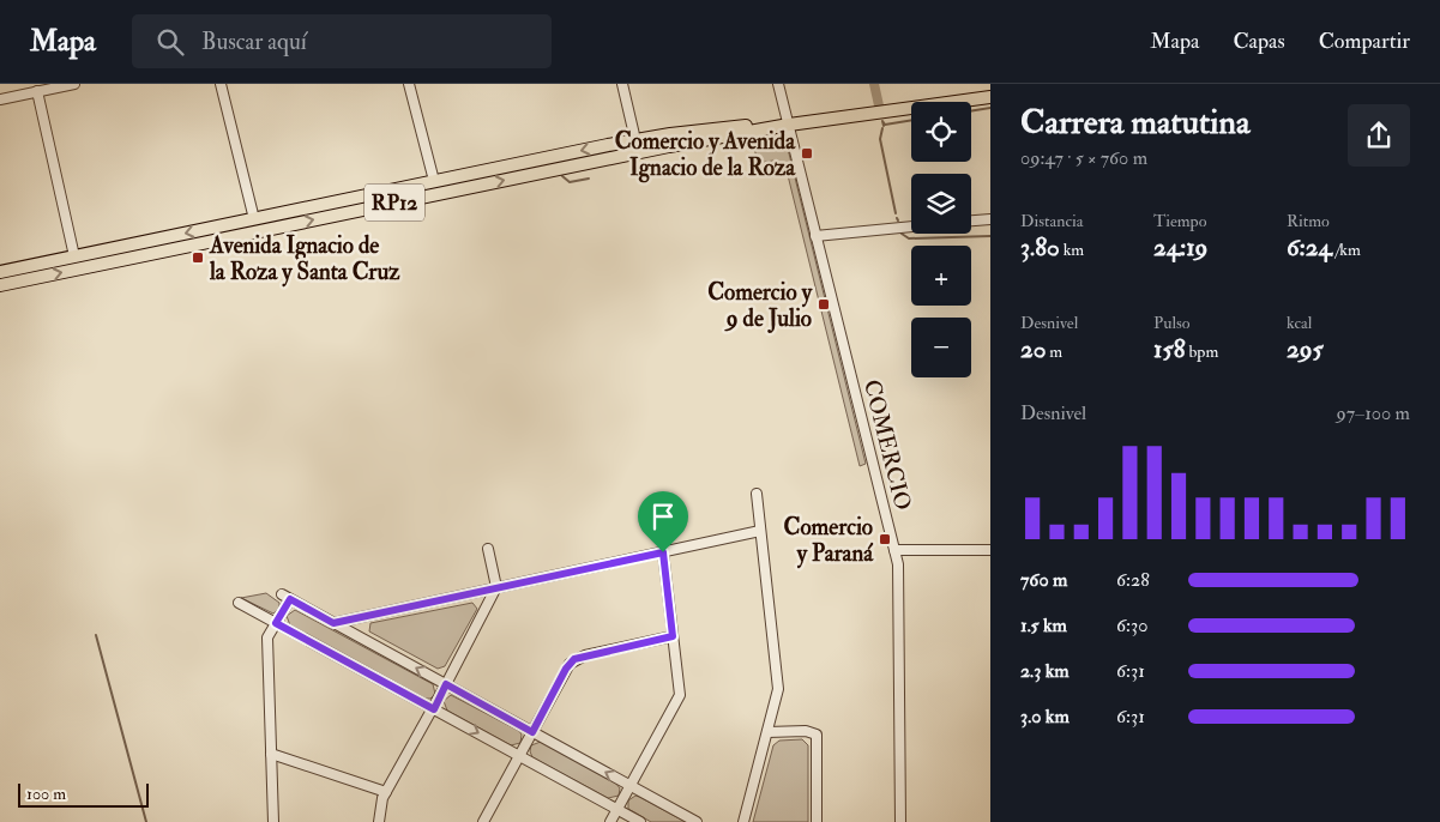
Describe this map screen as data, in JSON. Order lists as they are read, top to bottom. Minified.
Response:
{"streets":{"main road":["RP12"],"street":["COMERCIO"]},"crossings":[["RP12","COMERCIO"]],"places":{"transit":["Comercio y Avenida Ignacio de la Roza","Avenida Ignacio de la Roza y Santa Cruz","Comercio y 9 de Julio","Comercio y Paraná"]},"scale_bar":"100 m","page":{"header":"Mapa","search":"Buscar aquí","nav":["Mapa","Capas","Compartir"],"heading":["Carrera matutina","09:47 · 5 × 760 m"],"map_buttons":["+","−"],"stats":[["Distancia","3.80 km"],["Tiempo","24:19"],["Ritmo","6:24 /km"],["Desnivel","20 m"],["Pulso","158 bpm"],["kcal","295"]],"chart":["Desnivel","97–100 m"],"list":[{"name":"760 m","note":"6:28"},{"name":"1.5 km","note":"6:30"},{"name":"2.3 km","note":"6:31"},{"name":"3.0 km","note":"6:31"}],"scale":"100 m"}}
